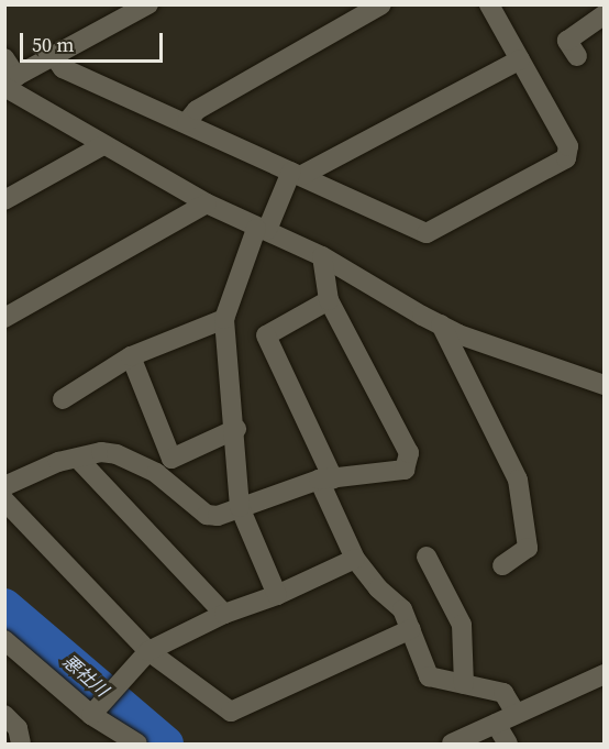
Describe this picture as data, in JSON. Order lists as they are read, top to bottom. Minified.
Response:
{"water":["悪社川"],"scale_bar":"50 m"}
